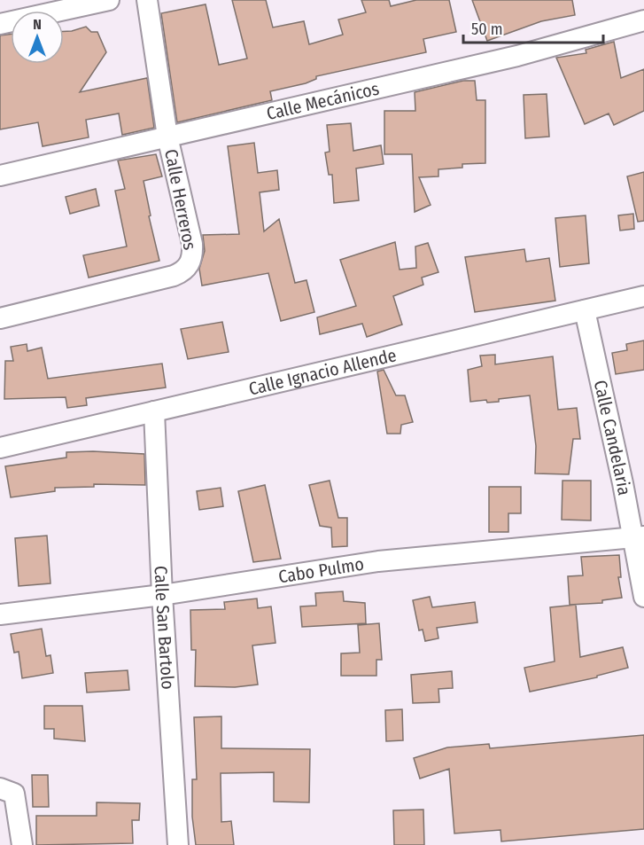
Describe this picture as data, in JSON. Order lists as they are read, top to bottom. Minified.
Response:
{"streets":{"street":["Calle Mecánicos","Calle Herreros","Calle Ignacio Allende","Calle Candelaria","Cabo Pulmo","Calle San Bartolo"]},"crossings":[["Calle Mecánicos","Calle Herreros"],["Calle Ignacio Allende","Calle Candelaria"],["Calle Ignacio Allende","Calle San Bartolo"],["Calle Candelaria","Cabo Pulmo"],["Cabo Pulmo","Calle San Bartolo"]],"scale_bar":"50 m","north":"top"}
